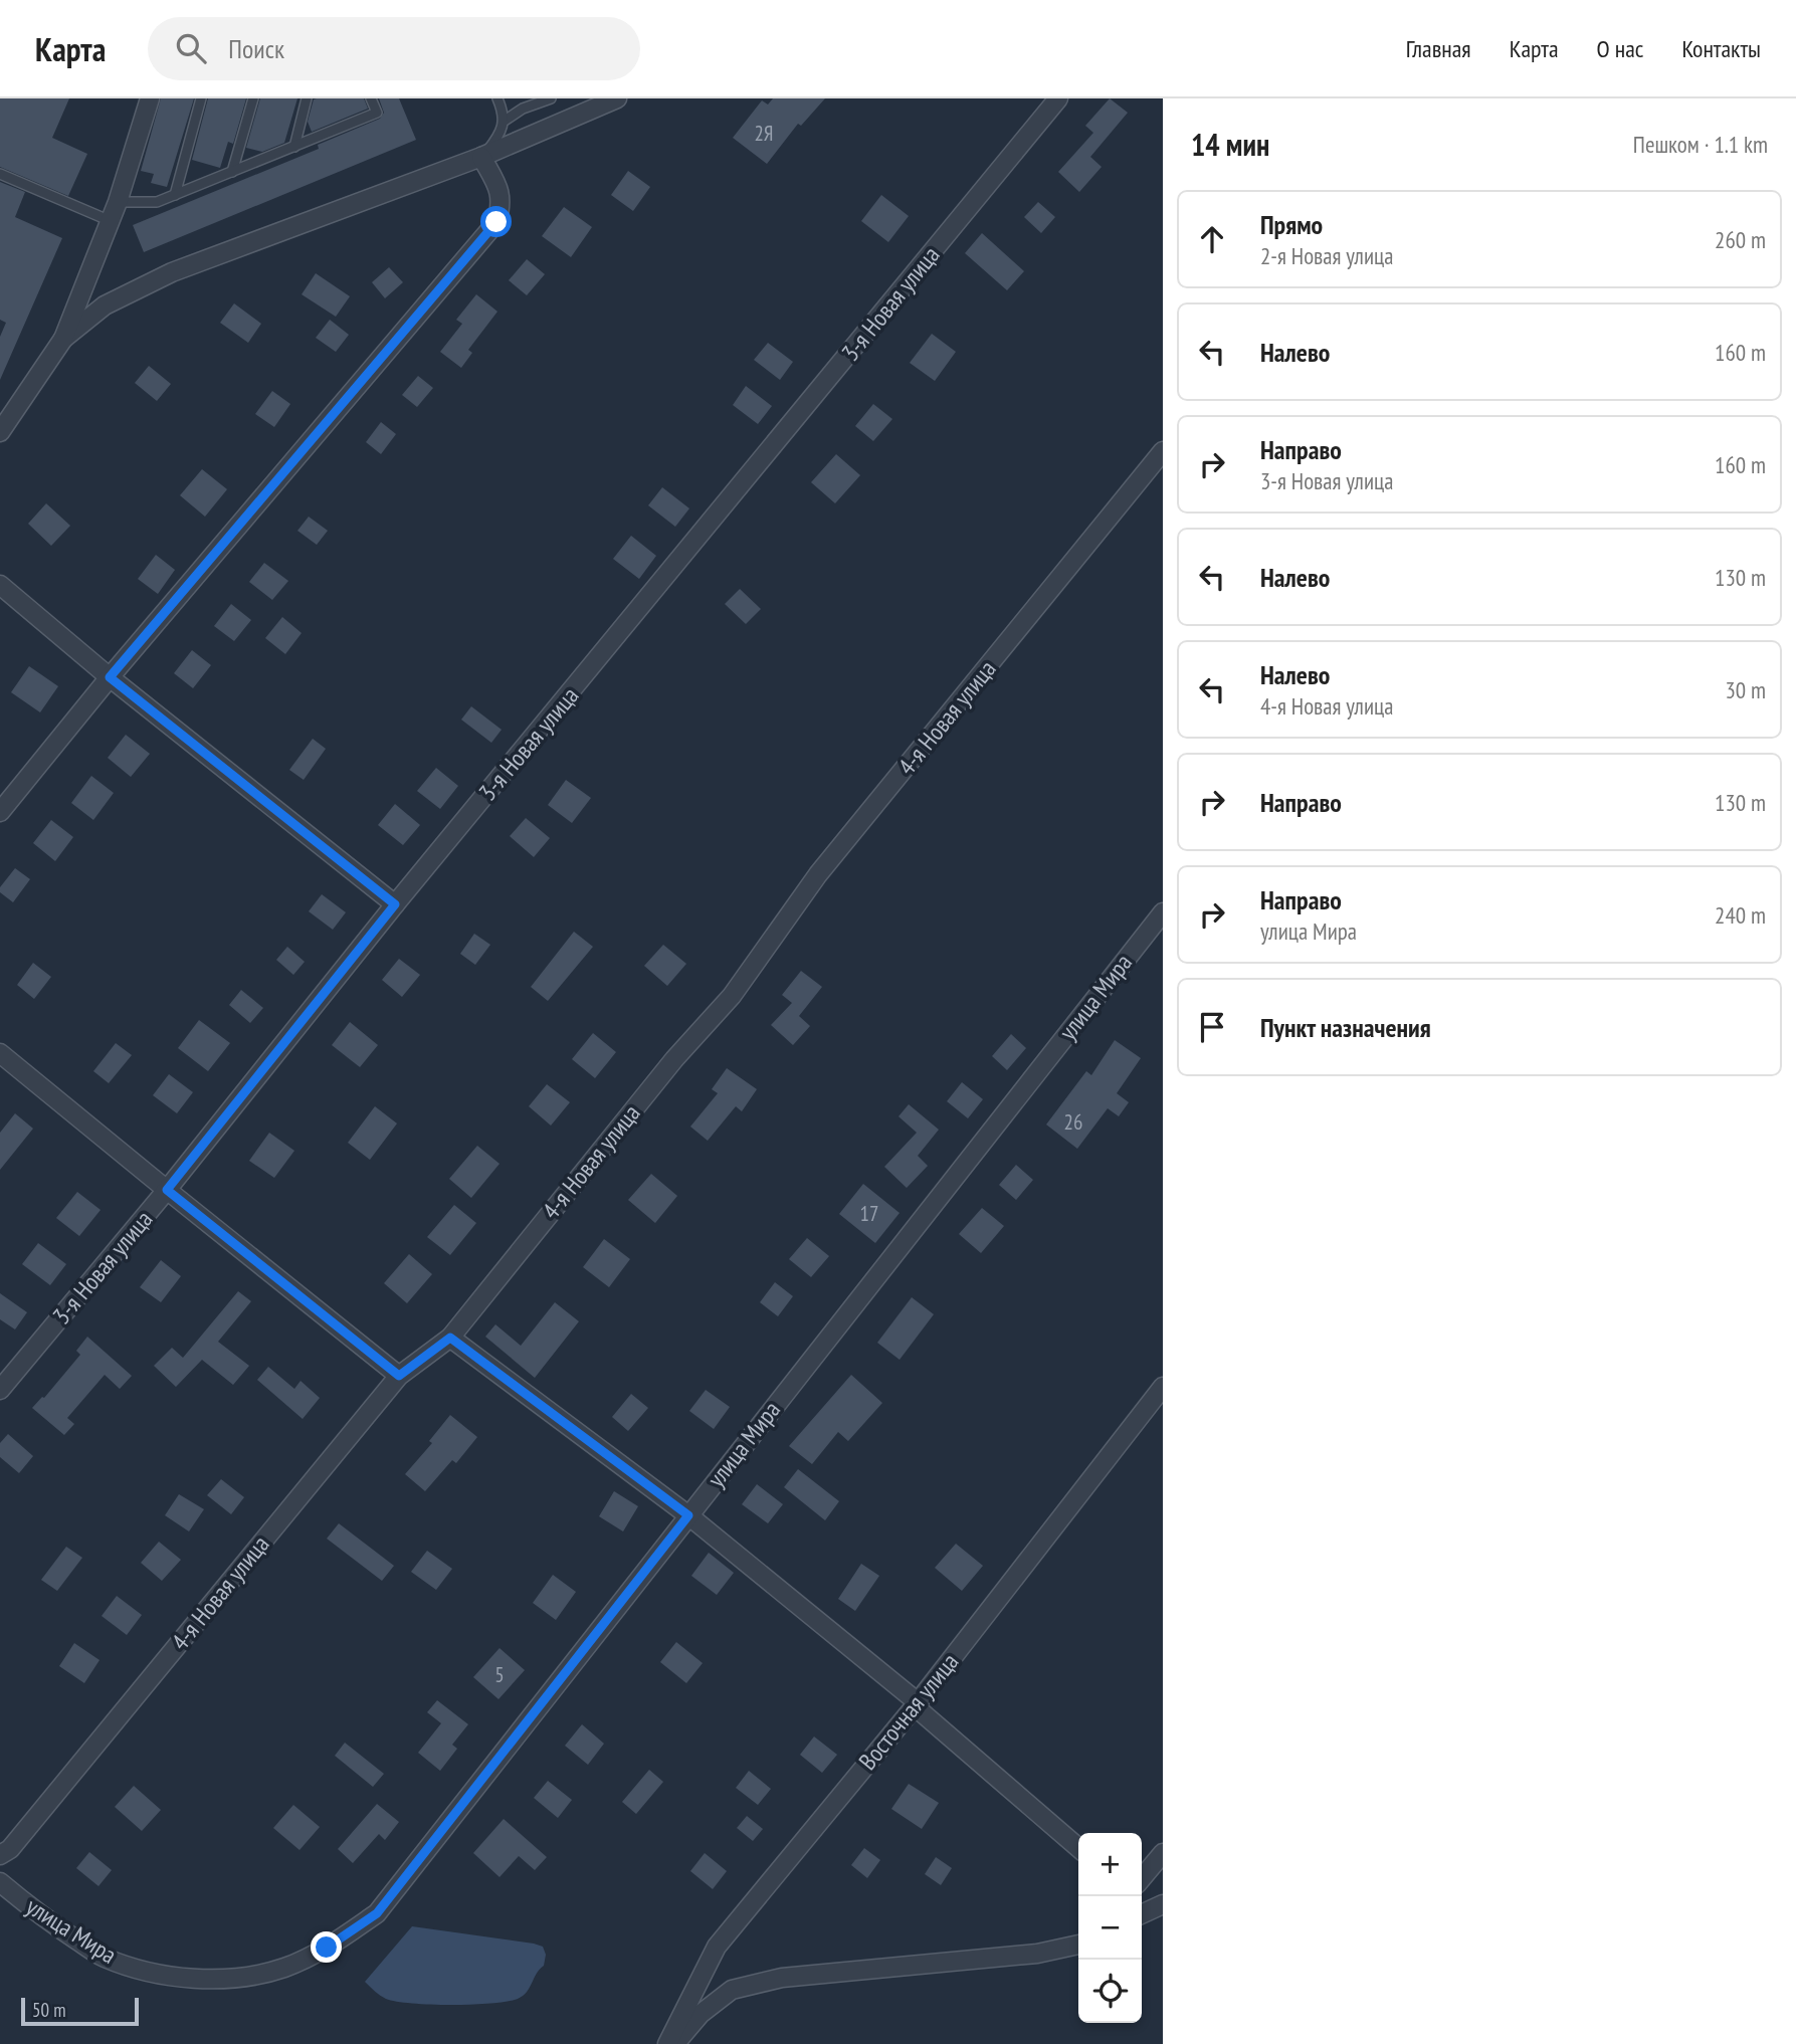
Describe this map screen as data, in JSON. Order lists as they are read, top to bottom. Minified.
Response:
{"streets":{"street":["3-я Новая улица","4-я Новая улица","улица Мира","Восточная улица"]},"house_numbers":["2Я","26","17","5"],"scale_bar":"50 m","page":{"header":"Карта","search":"Поиск","nav":["Главная","Карта","О нас","Контакты"],"heading":["14 мин","Пешком · 1.1 km"],"list":[["Прямо","2-я Новая улица","260 m"],["Налево","160 m"],["Направо","3-я Новая улица","160 m"],["Налево","130 m"],["Налево","4-я Новая улица","30 m"],["Направо","130 m"],["Направо","улица Мира","240 m"],"Пункт назначения"],"map_buttons":["+","−"],"scale":"50 m"}}
